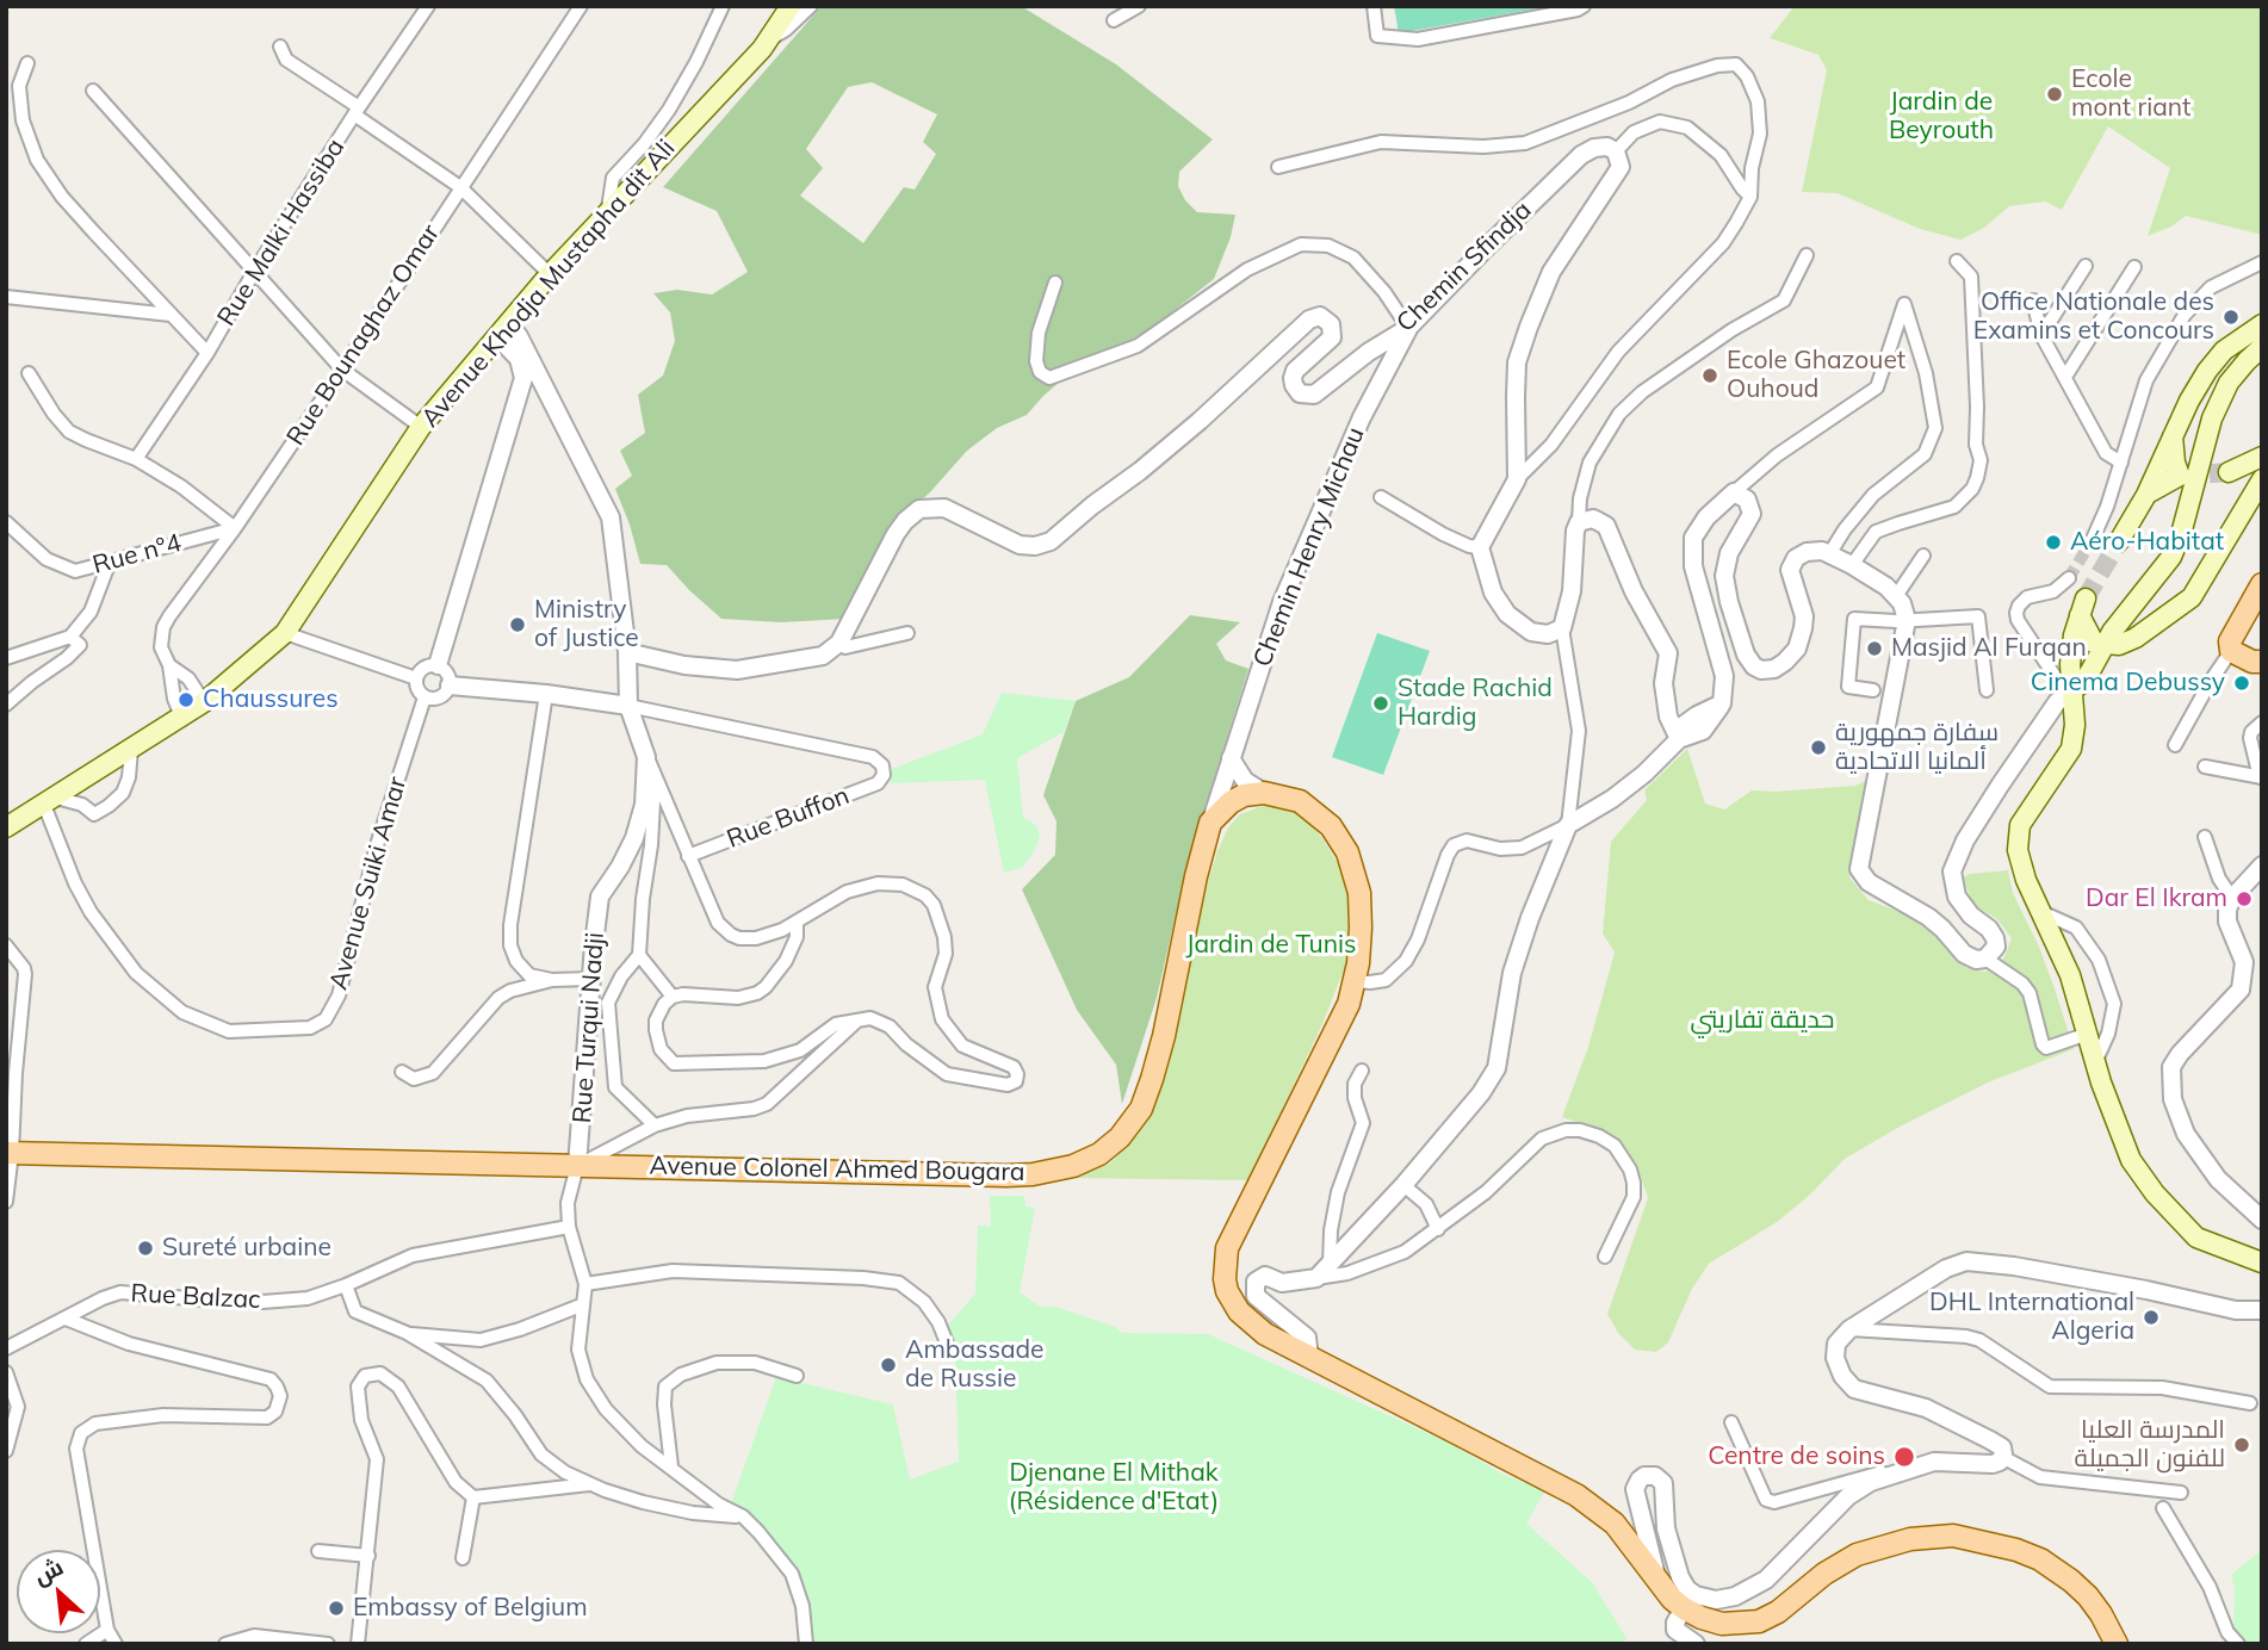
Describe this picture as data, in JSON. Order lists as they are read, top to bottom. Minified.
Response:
{"streets":{"main road":["Avenue Khodja Mustapha dit Ali","Avenue Colonel Ahmed Bougara"],"street":["Rue Malki Hassiba","Chemin Sfindja","Rue Bounaghaz Omar","Chemin Henry Michau","Rue n°4","Rue Buffon","Avenue Suiki Amar","Rue Turqui Nadji","Rue Balzac"]},"crossings":[["Chemin Sfindja","Chemin Henry Michau"],["Avenue Khodja Mustapha dit Ali","Rue Bounaghaz Omar"],["Avenue Khodja Mustapha dit Ali","Avenue Suiki Amar"],["Rue Bounaghaz Omar","Rue n°4"],["Chemin Henry Michau","Avenue Colonel Ahmed Bougara"],["Rue Turqui Nadji","Avenue Colonel Ahmed Bougara"],["Rue Turqui Nadji","Rue Balzac"]],"parks":["Jardin de Beyrouth","Jardin de Tunis","حديقة تفاريتي","Djenane El Mithak (Résidence d'Etat)"],"places":["Ecole mont riant","Office Nationale des Examins et Concours","Ecole Ghazouet Ouhoud","Aéro-Habitat","Ministry of Justice","Masjid Al Furqan","Cinema Debussy","Chaussures","Stade Rachid Hardig","سفارة جمهورية ألمانيا الاتحادية","Dar El Ikram","Sureté urbaine","DHL International Algeria","Ambassade de Russie","المدرسة العليا للفنون الجميلة","Centre de soins","Embassy of Belgium"],"north":"top left"}
